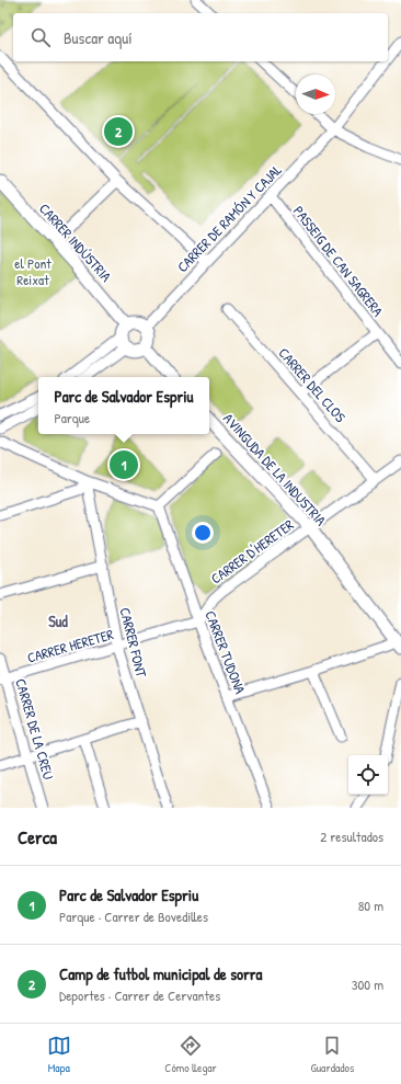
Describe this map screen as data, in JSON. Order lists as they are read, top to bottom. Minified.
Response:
{"streets":{"street":["CARRER DE RAMÓN Y CAJAL","CARRER INDÚSTRIA","PASSEIG DE CAN SAGRERA","CARRER DEL CLOS","AVINGUDA DE LA INDUSTRIA","CARRER D'HERETER","CARRER FONT","CARRER HERETER","CARRER TUDONA","CARRER DE LA CREU"]},"crossings":[["CARRER DE RAMÓN Y CAJAL","CARRER INDÚSTRIA"],["CARRER DE RAMÓN Y CAJAL","PASSEIG DE CAN SAGRERA"],["AVINGUDA DE LA INDUSTRIA","CARRER D'HERETER"],["CARRER D'HERETER","CARRER HERETER"],["CARRER D'HERETER","CARRER TUDONA"],["CARRER FONT","CARRER HERETER"],["CARRER HERETER","CARRER TUDONA"],["CARRER HERETER","CARRER DE LA CREU"]],"districts":["Sud"],"parks":["el Pont Reixat"],"north":"right","page":{"search":"Buscar aquí","pins":["2","1"],"popup":["Parc de Salvador Espriu","Parque"],"heading":["Cerca","2 resultados"],"list":[{"mark":"1","name":"Parc de Salvador Espriu","note":"Parque · Carrer de Bovedilles","value":"80 m"},{"mark":"2","name":"Camp de futbol municipal de sorra","note":"Deportes · Carrer de Cervantes","value":"300 m"}],"nav":["Mapa","Cómo llegar","Guardados"]}}
